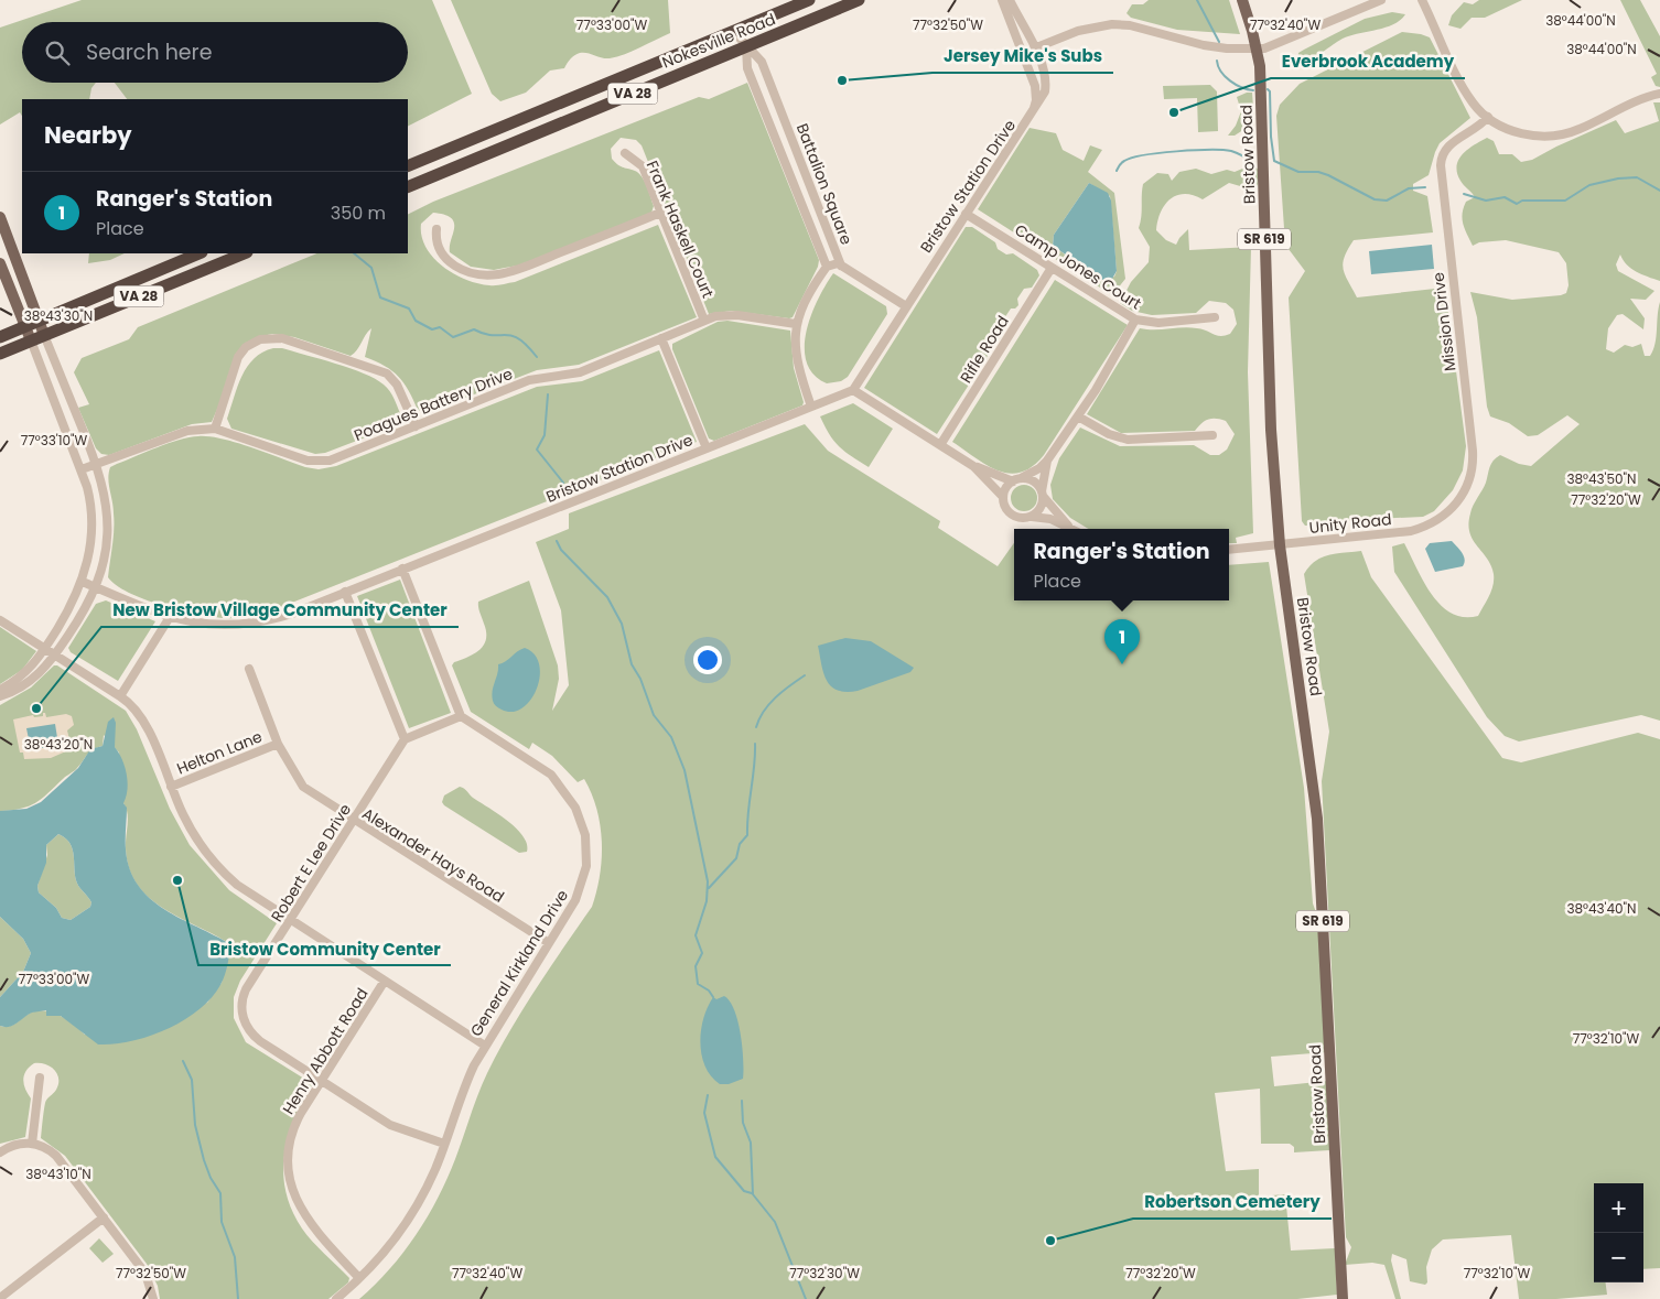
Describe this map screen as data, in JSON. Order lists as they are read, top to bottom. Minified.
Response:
{"streets":{"highway":["Nokesville Road","VA 28"],"main road":["Bristow Road","SR 619"],"street":["Battalion Square","Bristow Station Drive","Frank Haskell Court","Camp Jones Court","Mission Drive","Rifle Road","Poagues Battery Drive","Unity Road","Helton Lane","Alexander Hays Road","Robert E Lee Drive","General Kirkland Drive","Henry Abbott Road"]},"crossings":[["Nokesville Road","Battalion Square"],["Bristow Road","Unity Road"],["Battalion Square","Bristow Station Drive"],["Bristow Station Drive","Camp Jones Court"],["Frank Haskell Court","Poagues Battery Drive"],["Camp Jones Court","Rifle Road"],["Mission Drive","Unity Road"],["Helton Lane","Alexander Hays Road"],["Alexander Hays Road","Robert E Lee Drive"],["Alexander Hays Road","General Kirkland Drive"],["Robert E Lee Drive","General Kirkland Drive"],["Robert E Lee Drive","Henry Abbott Road"],["General Kirkland Drive","Henry Abbott Road"]],"places":["Jersey Mike's Subs","Everbrook Academy","New Bristow Village Community Center","Bristow Community Center","Robertson Cemetery"],"page":{"search":"Search here","heading":"Nearby","list":[{"mark":"1","name":"Ranger's Station","note":"Place","value":"350 m"}],"popup":["Ranger's Station","Place"],"pins":"1","map_buttons":["+","−"]},"coordinates":["38°44'00\"N","77°33'00\"W","77°32'50\"W","77°32'40\"W","38°43'30\"N","77°33'10\"W","38°43'50\"N","77°32'20\"W","38°43'20\"N","38°43'40\"N","77°32'10\"W","38°43'10\"N","77°32'30\"W"]}
